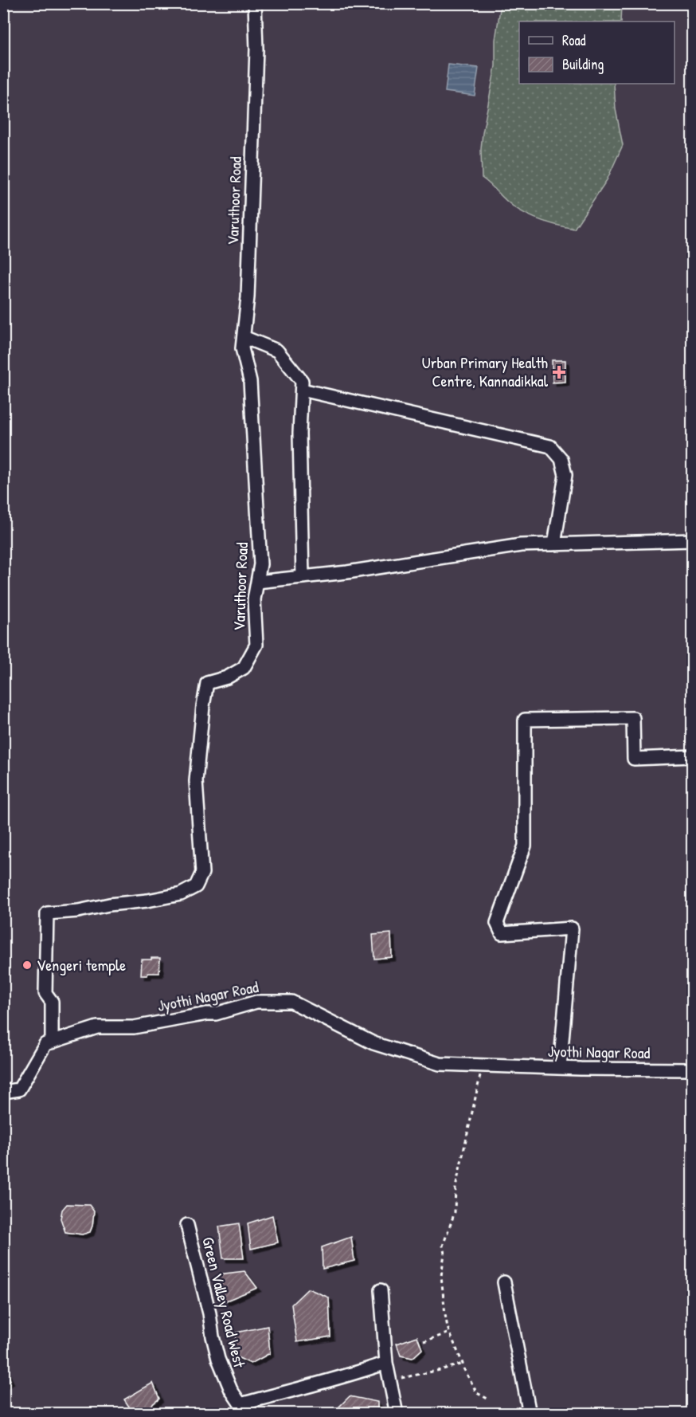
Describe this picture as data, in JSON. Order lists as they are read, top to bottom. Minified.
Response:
{"streets":{"street":["Varuthoor Road","Jyothi Nagar Road","Green Valley Road West"]},"crossings":[["Varuthoor Road","Jyothi Nagar Road"]],"places":{"health":["Urban Primary Health Centre, Kannadikkal"],"other":["Vengeri temple"]},"legend":["Road","Building"]}
